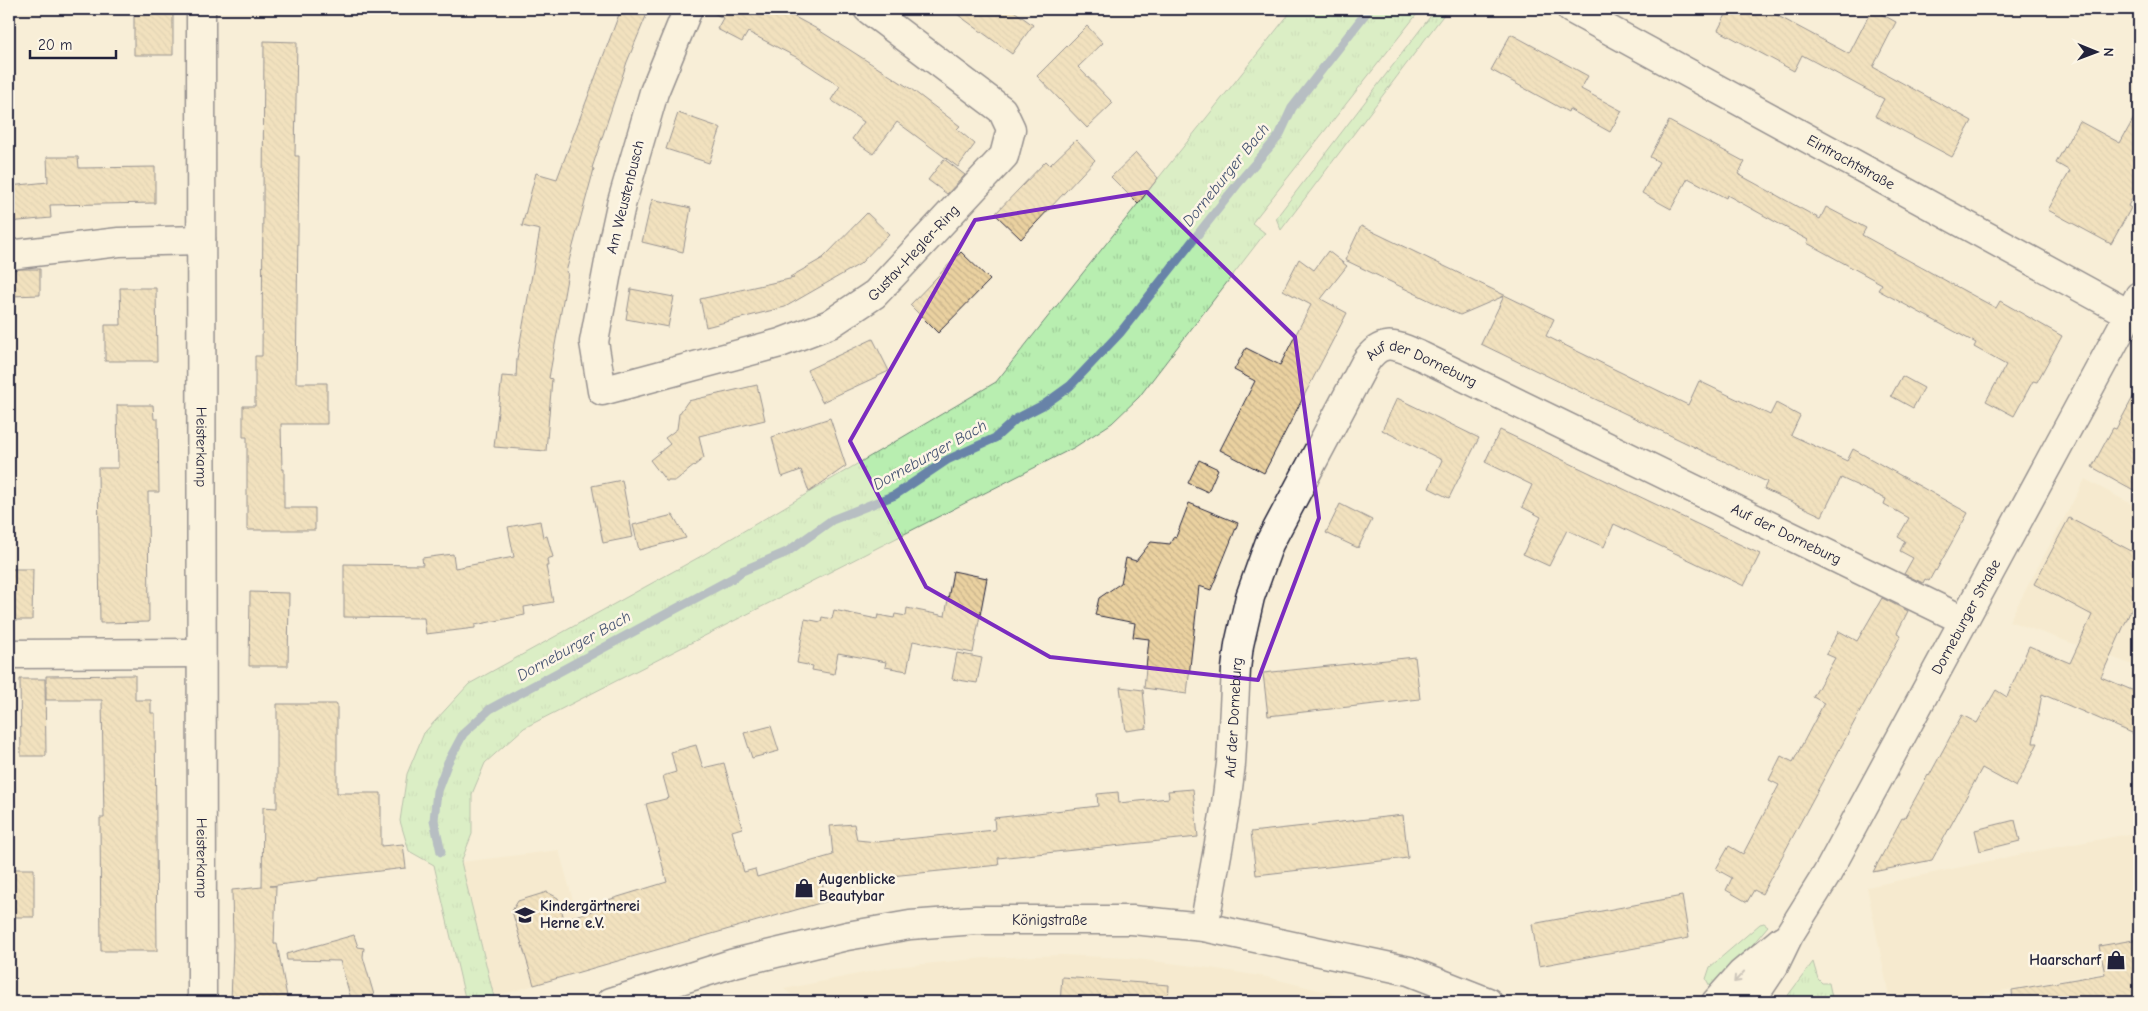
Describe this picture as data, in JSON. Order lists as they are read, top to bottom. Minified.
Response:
{"streets":{"street":["Eintrachtstraße","Am Weustenbusch","Gustav-Hegler-Ring","Auf der Dorneburg","Heisterkamp","Dorneburger Straße","Königstraße"]},"crossings":[["Eintrachtstraße","Dorneburger Straße"],["Am Weustenbusch","Gustav-Hegler-Ring"],["Auf der Dorneburg","Dorneburger Straße"],["Auf der Dorneburg","Königstraße"]],"water":["Dorneburger Bach"],"places":{"shop":["Augenblicke Beautybar","Haarscharf"],"school or university":["Kindergärtnerei Herne e.V."]},"scale_bar":"20 m","north":"right"}
